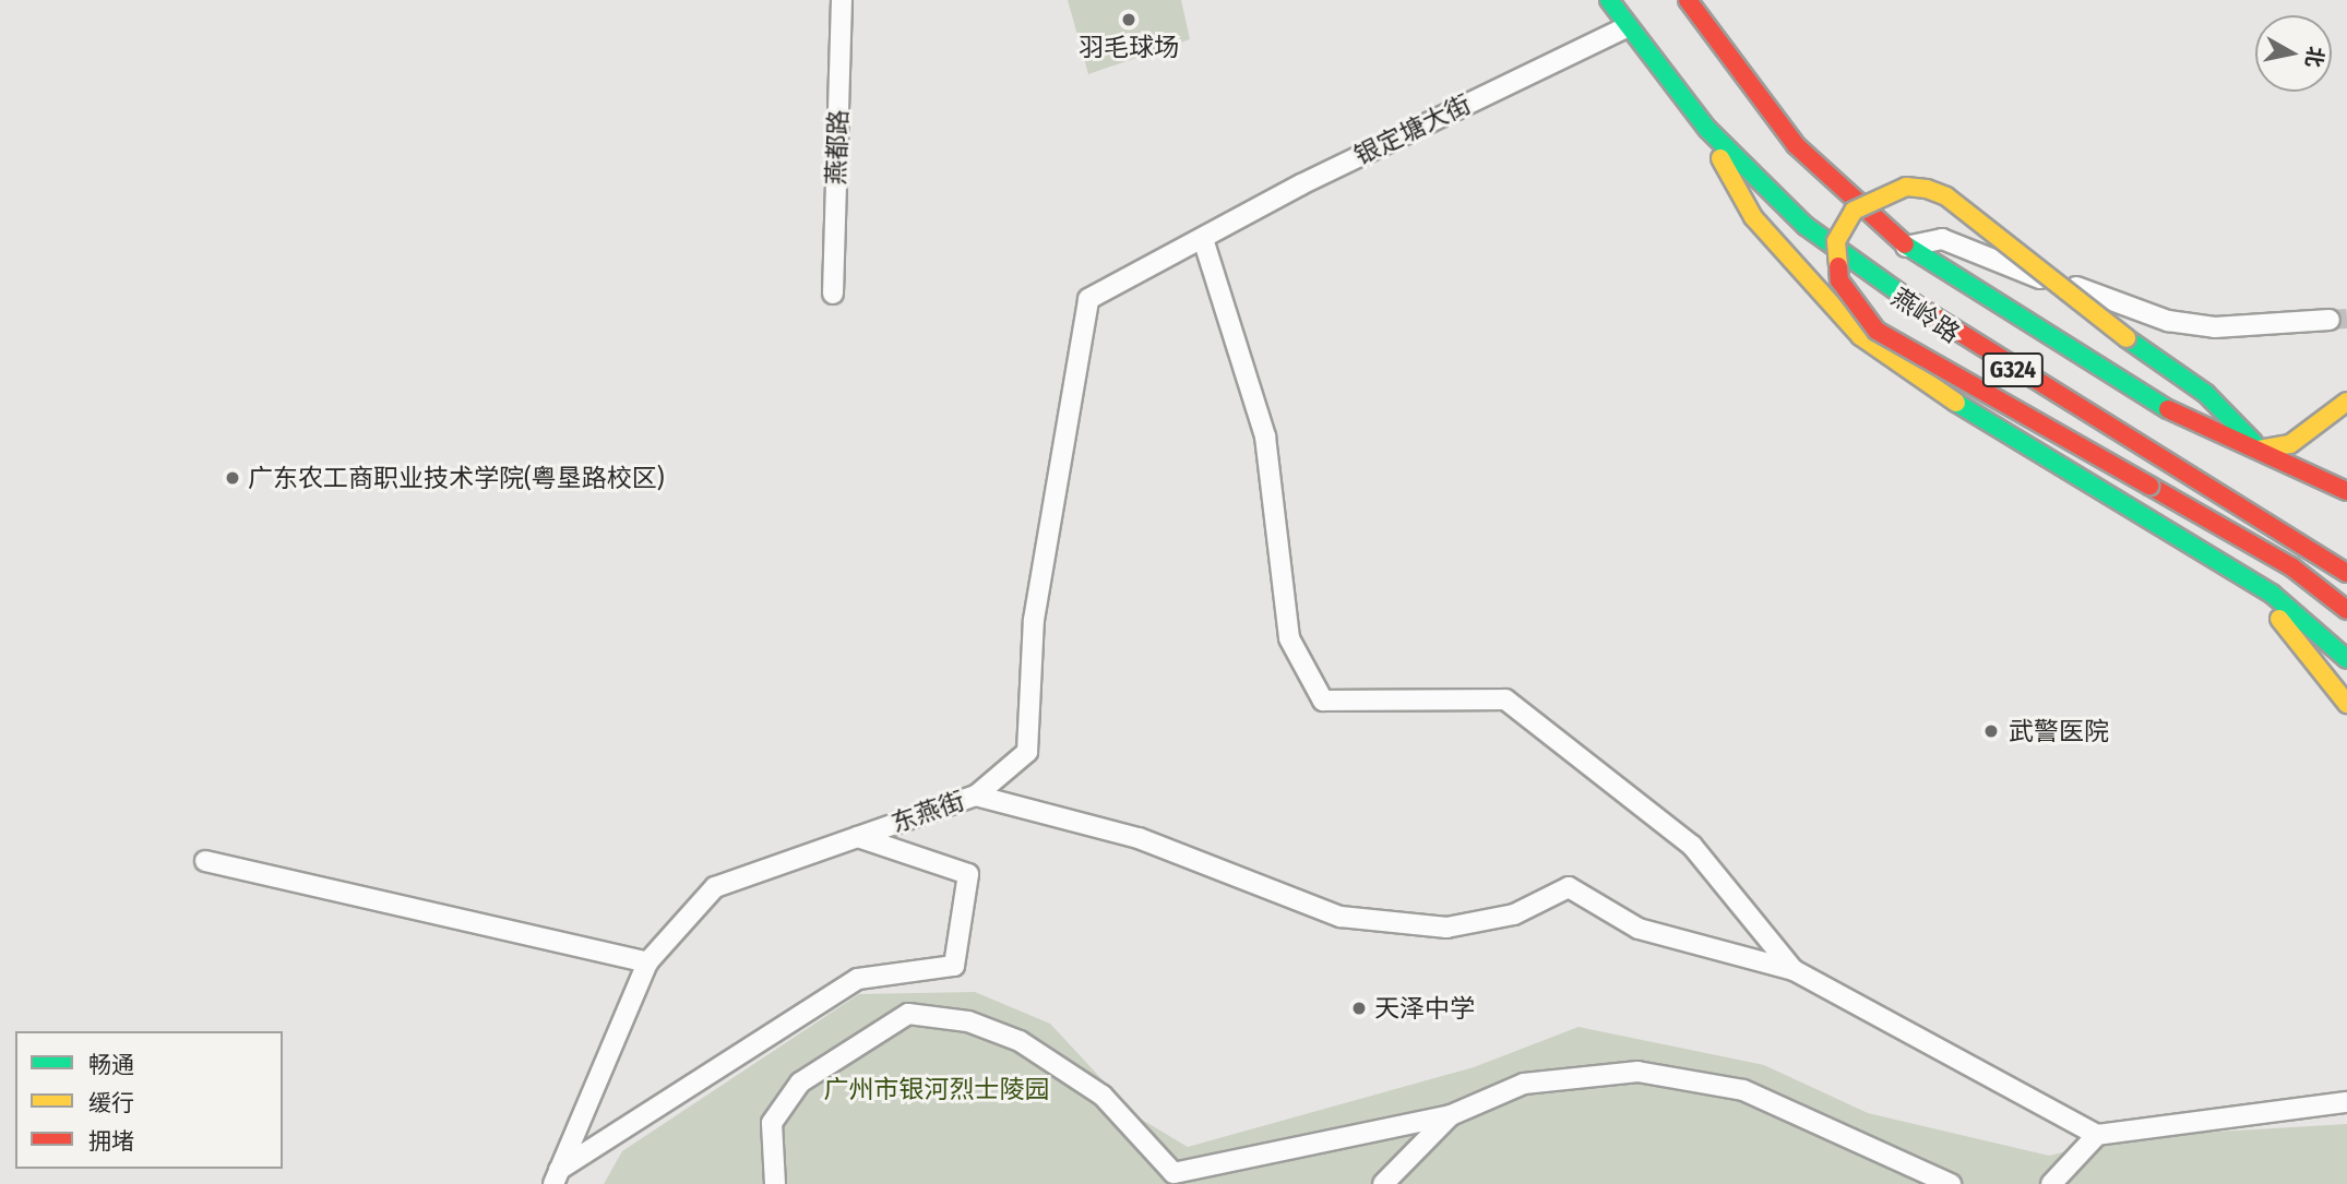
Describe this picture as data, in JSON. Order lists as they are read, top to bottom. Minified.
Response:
{"streets":{"highway":["燕岭路","G324"],"street":["银定塘大街","燕都路","东燕街"]},"crossings":[["银定塘大街","燕岭路"],["银定塘大街","东燕街"]],"parks":["广州市银河烈士陵园"],"places":["羽毛球场","广东农工商职业技术学院(粤垦路校区)","武警医院","天泽中学"],"legend":["畅通","缓行","拥堵"],"north":"right"}
